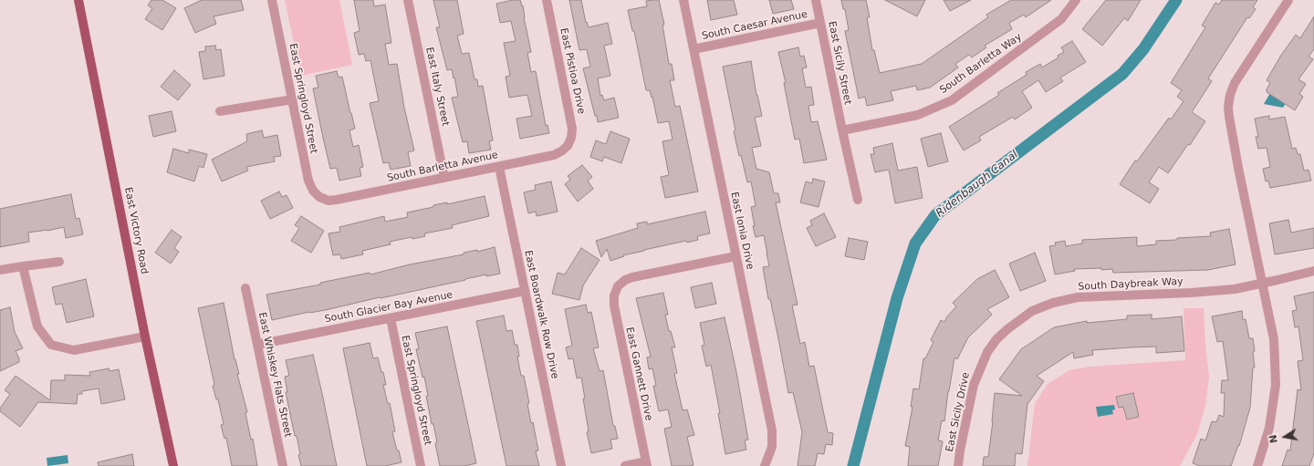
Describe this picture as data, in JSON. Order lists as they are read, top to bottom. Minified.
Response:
{"streets":{"main road":["East Victory Road"],"street":["South Caesar Avenue","East Sicily Street","South Barletta Way","East Pistioa Drive","East Italy Street","East Springloyd Street","South Barletta Avenue","East Ionia Drive","South Daybreak Way","South Glacier Bay Avenue","East Boardwalk Row Drive","East Gannett Drive","East Whiskey Flats Street","East Sicily Drive"]},"crossings":[["South Caesar Avenue","East Sicily Street"],["South Caesar Avenue","East Ionia Drive"],["East Sicily Street","South Barletta Way"],["East Pistioa Drive","South Barletta Avenue"],["East Italy Street","South Barletta Avenue"],["East Springloyd Street","South Barletta Avenue"],["East Springloyd Street","South Glacier Bay Avenue"],["South Barletta Avenue","East Boardwalk Row Drive"],["East Ionia Drive","East Gannett Drive"],["South Daybreak Way","East Sicily Drive"],["South Glacier Bay Avenue","East Boardwalk Row Drive"],["South Glacier Bay Avenue","East Whiskey Flats Street"]],"water":["Ridenbaugh Canal"],"north":"left"}
